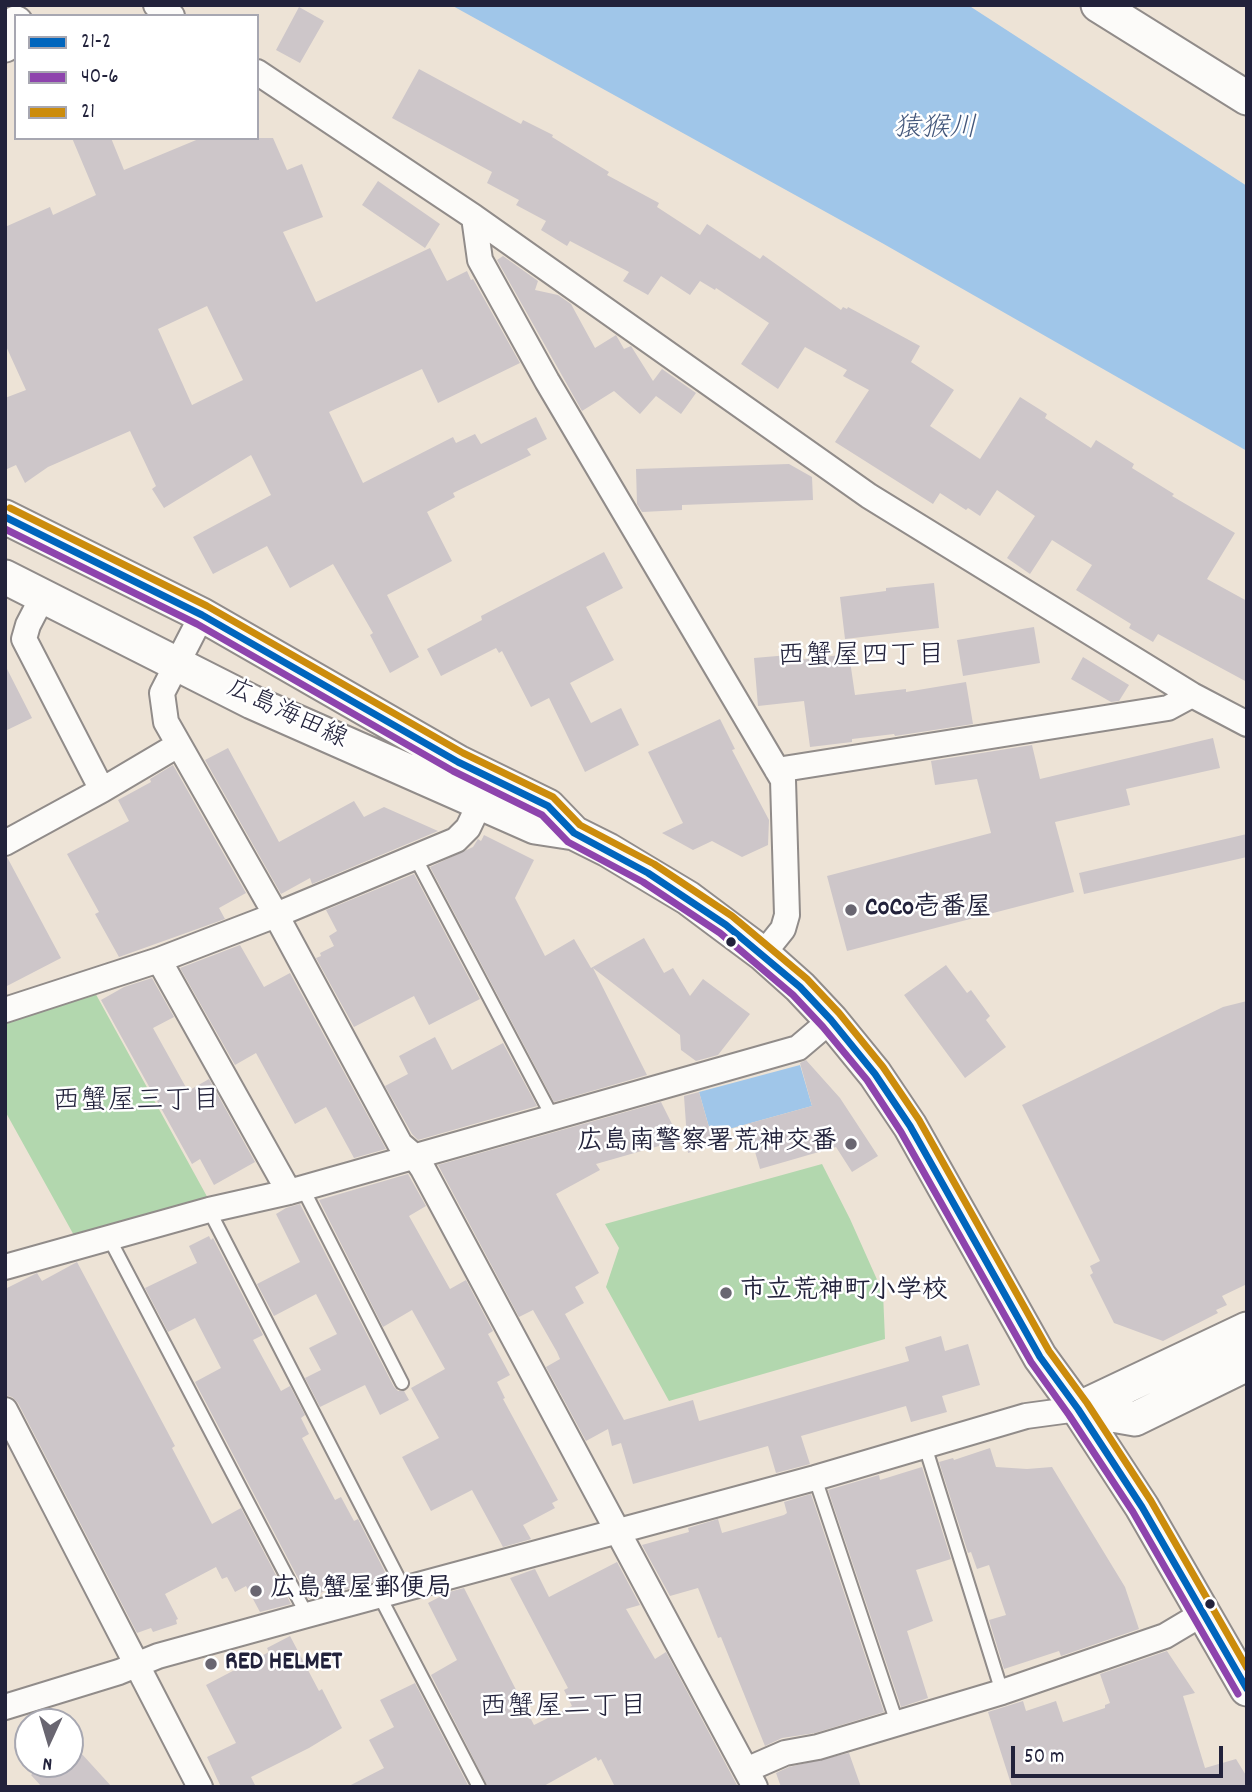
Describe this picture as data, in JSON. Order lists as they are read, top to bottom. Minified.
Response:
{"streets":{"main road":["広島海田線"]},"districts":["西蟹屋四丁目","西蟹屋三丁目","西蟹屋二丁目"],"water":["猿猴川"],"places":["CoCo壱番屋","広島南警察署荒神交番","市立荒神町小学校","広島蟹屋郵便局","RED HELMET"],"lines":["transit line 21","transit line 21-2","transit line 40-6"],"legend":["21-2","40-6","21"],"scale_bar":"50 m","north":"bottom"}
